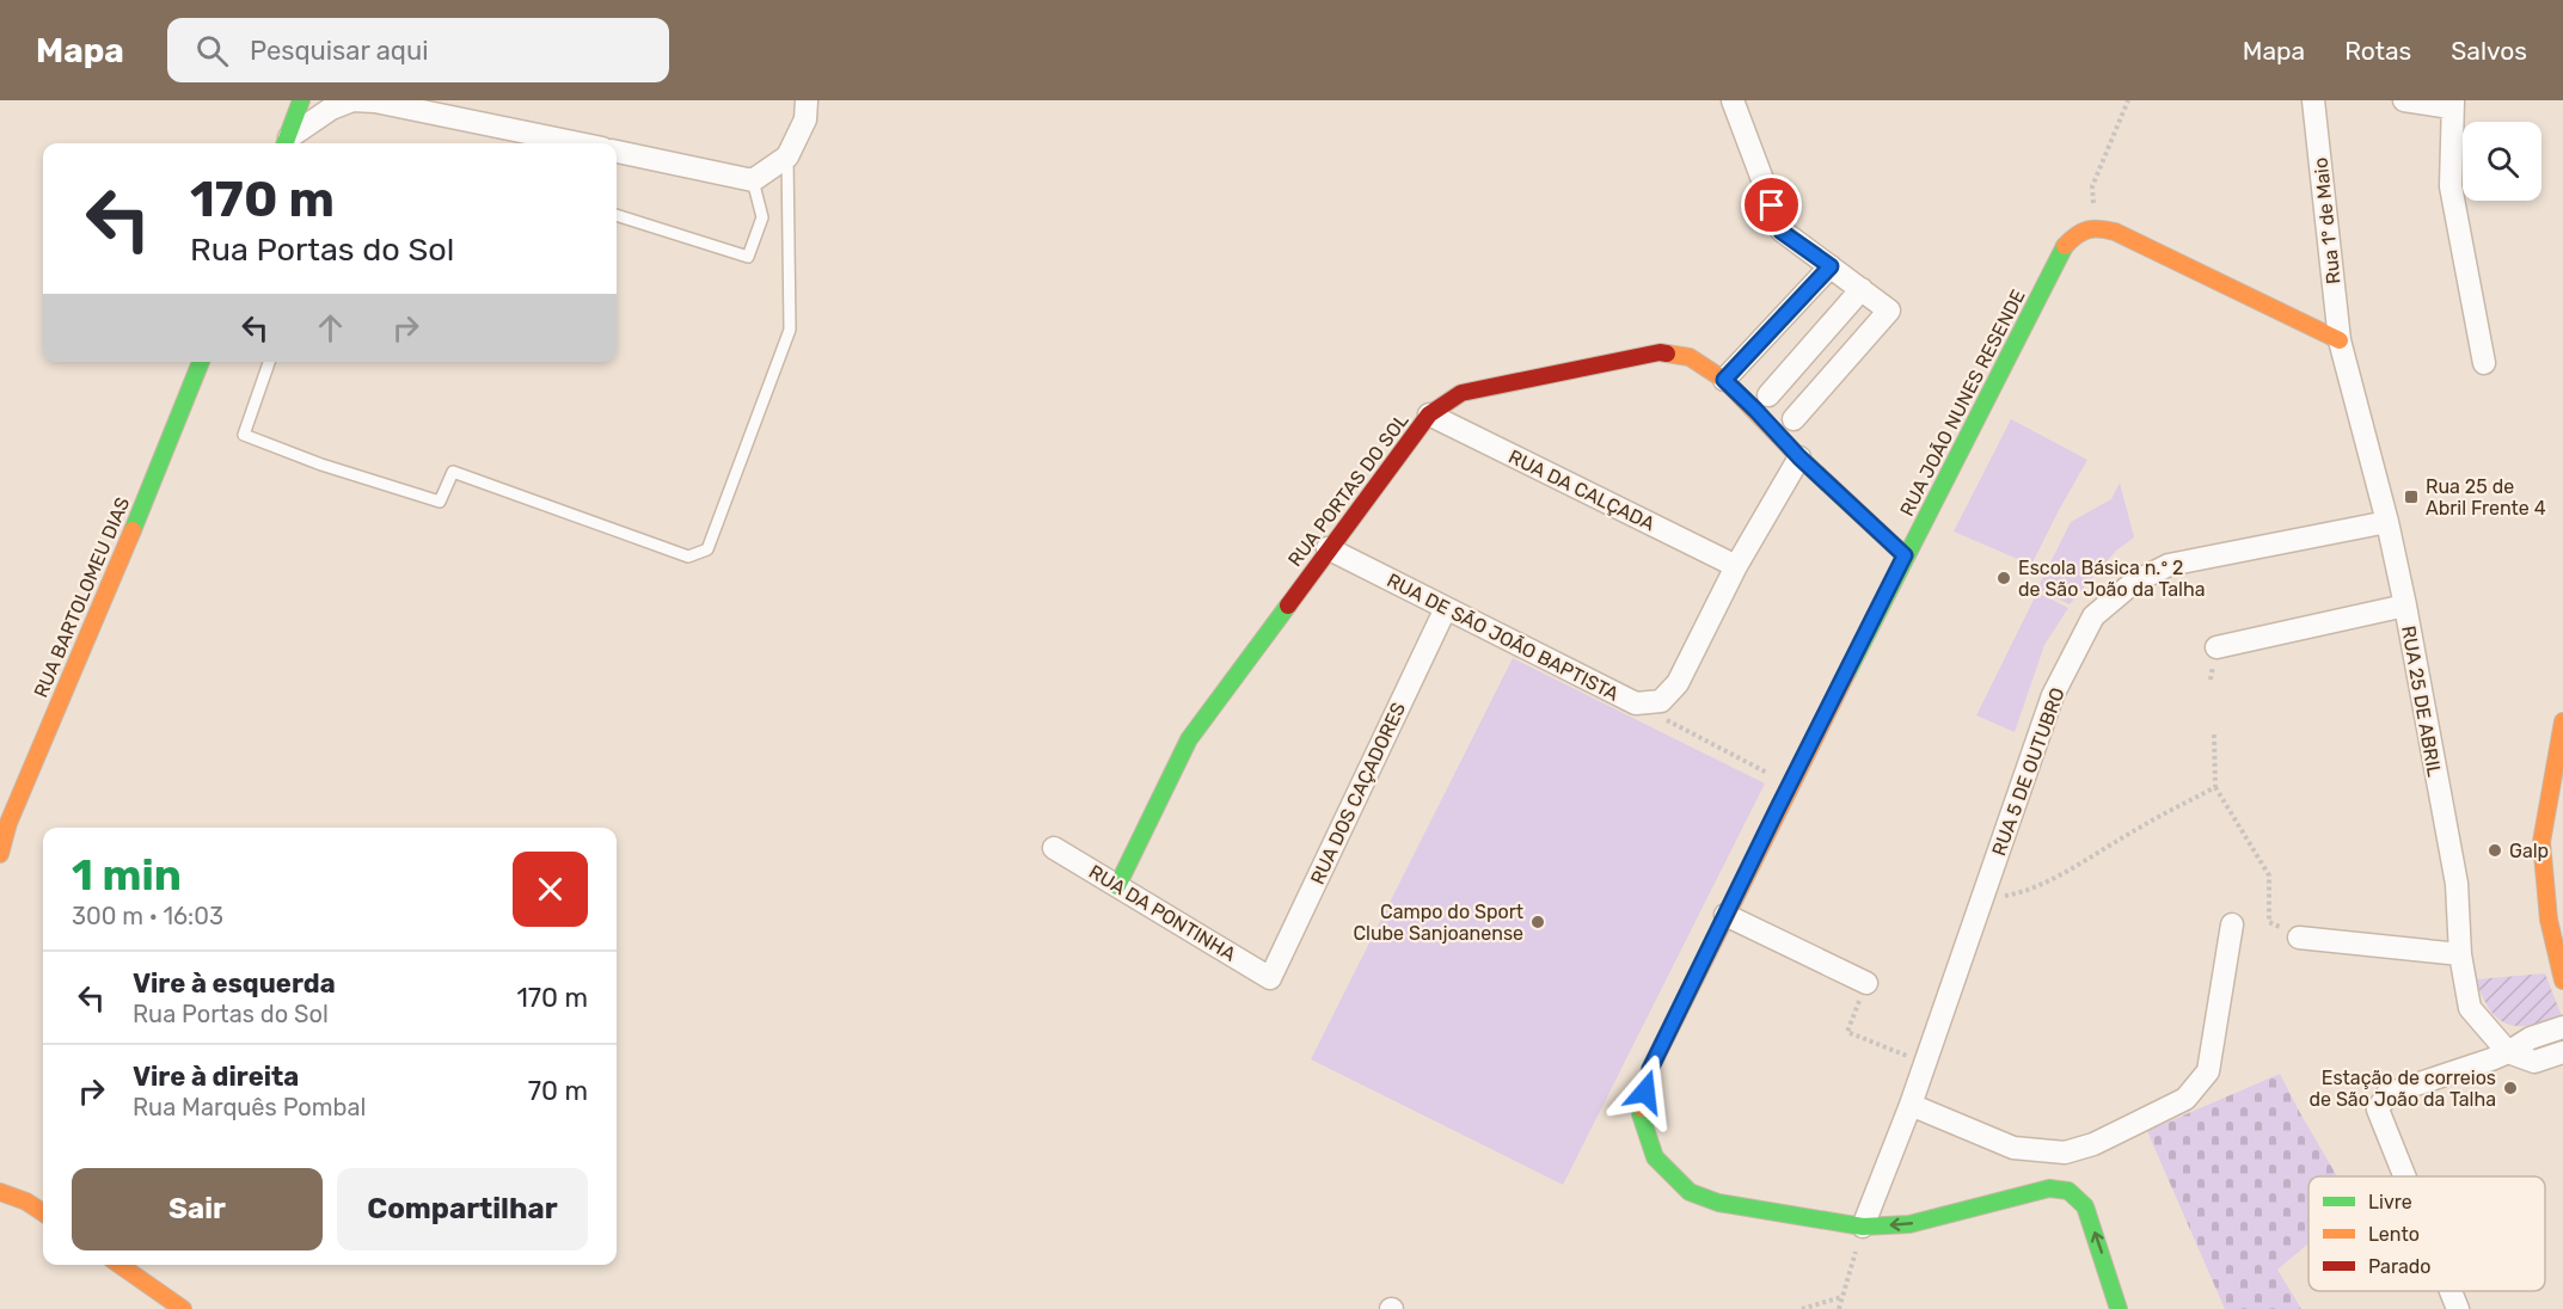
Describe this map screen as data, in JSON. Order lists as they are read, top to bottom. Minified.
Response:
{"streets":{"street":["Rua 1º de Maio","RUA JOÃO NUNES RESENDE","RUA PORTAS DO SOL","RUA DA CALÇADA","RUA BARTOLOMEU DIAS","RUA DE SÃO JOÃO BAPTISTA","RUA 25 DE ABRIL","RUA 5 DE OUTUBRO","RUA DOS CAÇADORES","RUA DA PONTINHA"]},"crossings":[["Rua 1º de Maio","RUA 25 DE ABRIL"],["RUA JOÃO NUNES RESENDE","RUA PORTAS DO SOL"],["RUA JOÃO NUNES RESENDE","RUA 5 DE OUTUBRO"],["RUA PORTAS DO SOL","RUA DA CALÇADA"],["RUA PORTAS DO SOL","RUA DE SÃO JOÃO BAPTISTA"],["RUA PORTAS DO SOL","RUA DA PONTINHA"],["RUA DA CALÇADA","RUA DE SÃO JOÃO BAPTISTA"],["RUA DE SÃO JOÃO BAPTISTA","RUA DOS CAÇADORES"],["RUA 25 DE ABRIL","RUA 5 DE OUTUBRO"],["RUA DOS CAÇADORES","RUA DA PONTINHA"]],"places":{"transit":["Rua 25 de Abril Frente 4"],"other":["Escola Básica n.º 2 de São João da Talha","Galp","Campo do Sport Clube Sanjoanense","Estação de correios de São João da Talha"]},"legend":["Livre","Lento","Parado"],"page":{"header":"Mapa","search":"Pesquisar aqui","nav":["Mapa","Rotas","Salvos"],"turn":["170 m","Rua Portas do Sol"],"heading":["1 min","300 m · 16:03"],"list":[{"name":"Vire à esquerda","note":"Rua Portas do Sol","value":"170 m"},{"name":"Vire à direita","note":"Rua Marquês Pombal","value":"70 m"}],"buttons":["Sair","Compartilhar"]}}
